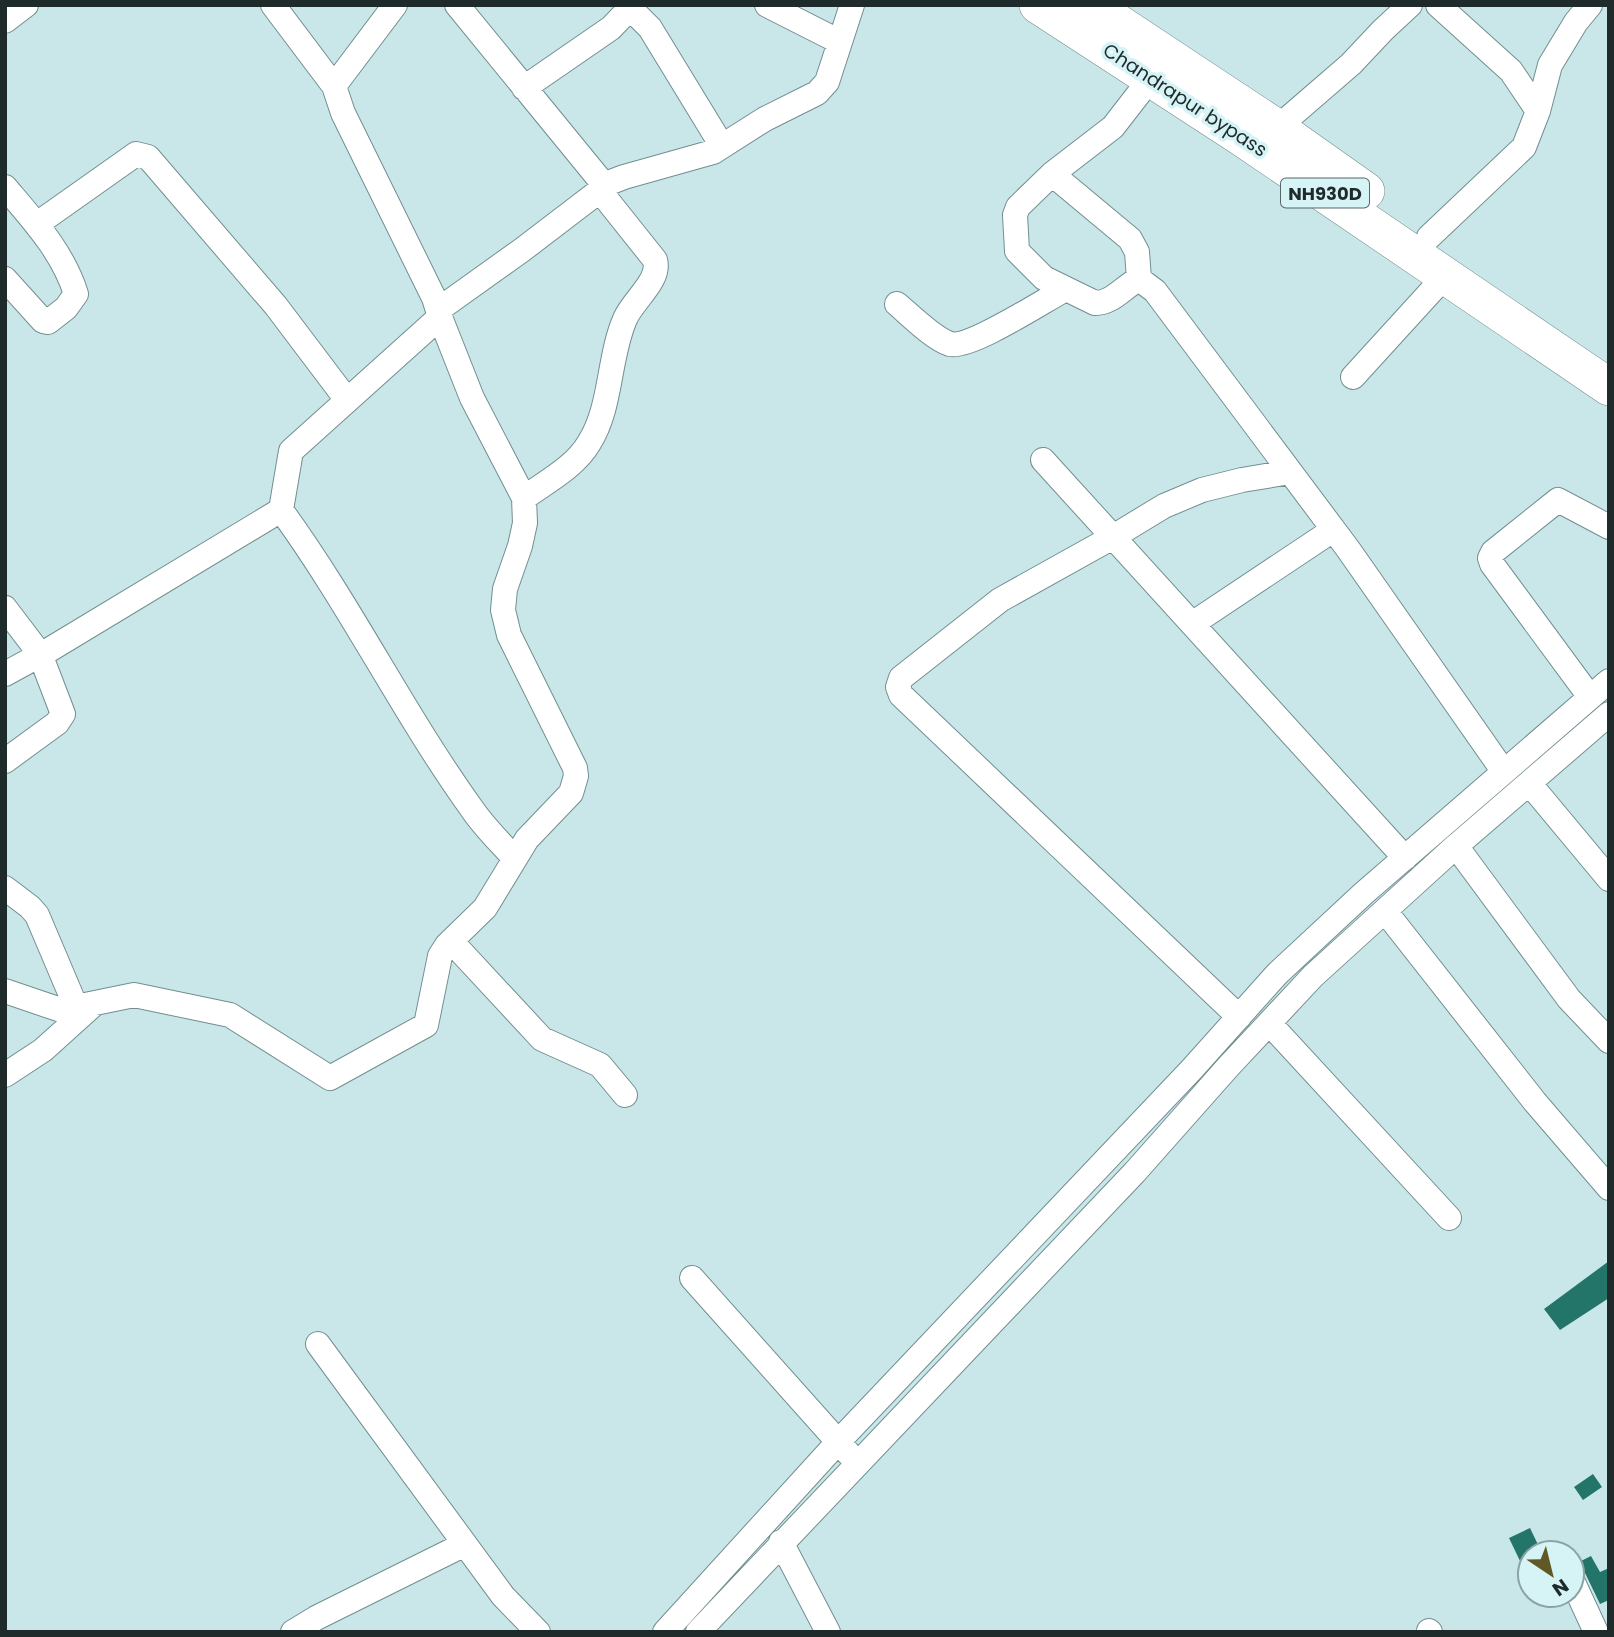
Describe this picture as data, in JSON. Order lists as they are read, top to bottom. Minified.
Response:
{"streets":{"highway":["Chandrapur bypass","NH930D"]},"north":"bottom right"}
